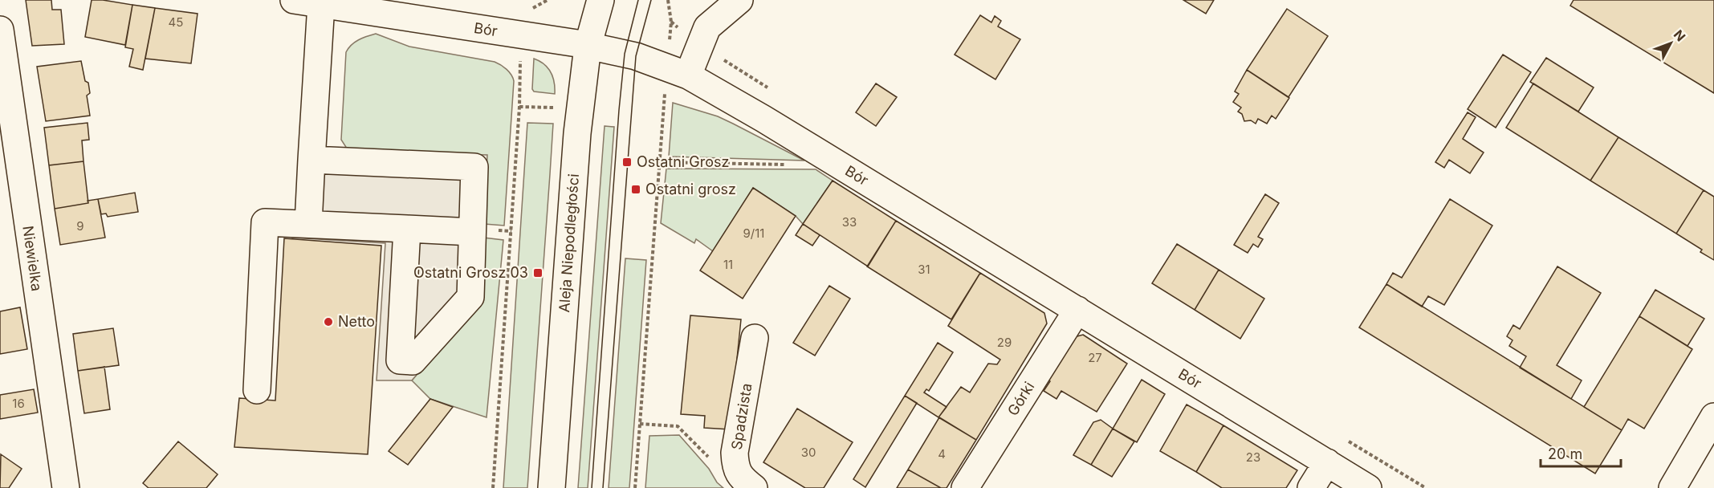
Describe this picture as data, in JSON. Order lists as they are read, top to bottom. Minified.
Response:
{"streets":{"street":["Bór","Aleja Niepodległości","Niewielka","Górki","Spadzista"]},"crossings":[["Bór","Aleja Niepodległości"],["Bór","Górki"]],"places":{"transit":["Ostatni Grosz","Ostatni grosz","Ostatni Grosz 03"],"other":["Netto"]},"house_numbers":["45","33","9","9/11","11","31","29","27","16","30","4","23"],"scale_bar":"20 m","north":"top right"}
